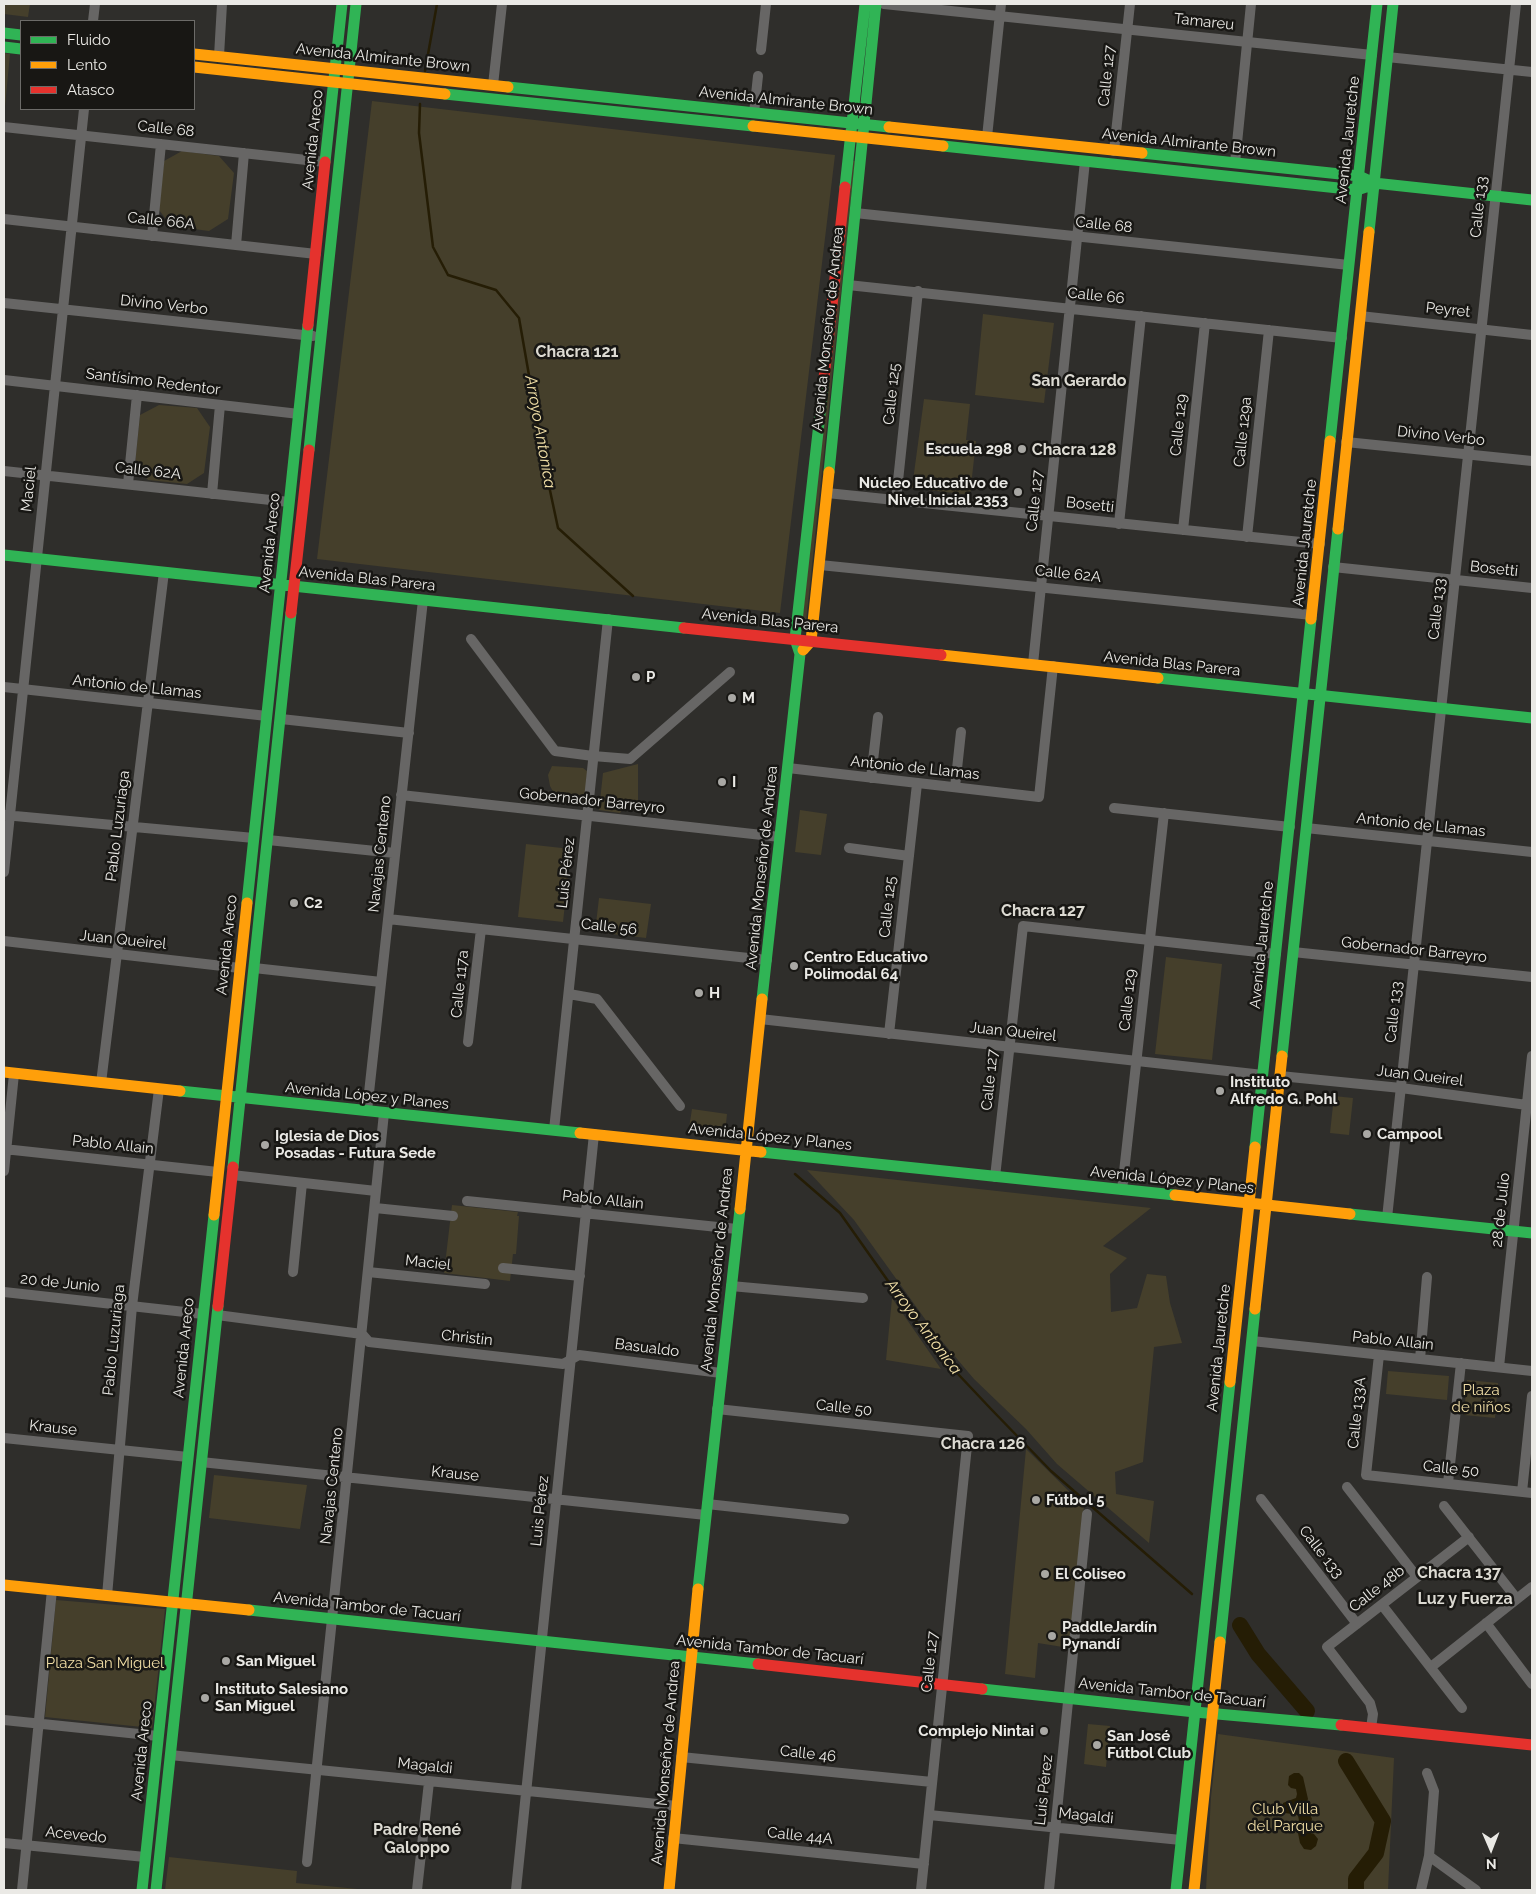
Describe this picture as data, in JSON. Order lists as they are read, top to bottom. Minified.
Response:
{"streets":{"main road":["Avenida Almirante Brown","Avenida Areco","Avenida Jauretche","Avenida Monseñor de Andrea","Avenida Blas Parera","Avenida López y Planes","Avenida Tambor de Tacuarí"],"street":["Tamareu","Calle 127","Calle 68","Calle 133","Calle 66A","Calle 66","Divino Verbo","Peyret","Santísimo Redentor","Calle 125","Calle 129","Calle 129a","Calle 62A","Maciel","Bosetti","Antonio de Llamas","Gobernador Barreyro","Pablo Luzuriaga","Navajas Centeno","Luis Pérez","Calle 56","Juan Queirel","Calle 117a","Pablo Allain","28 de Julio","20 de Junio","Christin","Basualdo","Calle 50","Calle 133A","Krause","Calle 48b","Calle 46","Magaldi","Acevedo","Calle 44A"]},"crossings":[["Tamareu","Calle 127"],["Tamareu","Avenida Jauretche"],["Avenida Almirante Brown","Calle 127"],["Avenida Almirante Brown","Avenida Areco"],["Avenida Almirante Brown","Avenida Jauretche"],["Avenida Almirante Brown","Calle 133"],["Avenida Almirante Brown","Avenida Monseñor de Andrea"],["Calle 127","Calle 68"],["Calle 127","Calle 66"],["Calle 127","Calle 129"],["Calle 127","Calle 62A"],["Calle 127","Bosetti"],["Calle 127","Avenida Blas Parera"],["Calle 127","Juan Queirel"],["Calle 127","Avenida López y Planes"],["Calle 127","Calle 50"],["Calle 127","Avenida Tambor de Tacuarí"],["Calle 127","Calle 46"],["Calle 127","Magaldi"],["Calle 127","Calle 44A"],["Calle 68","Avenida Areco"],["Calle 68","Avenida Jauretche"],["Calle 68","Avenida Monseñor de Andrea"],["Calle 68","Maciel"],["Avenida Areco","Calle 66A"],["Avenida Areco","Divino Verbo"],["Avenida Areco","Santísimo Redentor"],["Avenida Areco","Calle 62A"],["Avenida Areco","Avenida Blas Parera"],["Avenida Areco","Antonio de Llamas"],["Avenida Areco","Juan Queirel"],["Avenida Areco","Avenida López y Planes"],["Avenida Areco","Pablo Allain"],["Avenida Areco","20 de Junio"],["Avenida Areco","Krause"],["Avenida Areco","Avenida Tambor de Tacuarí"],["Avenida Areco","Magaldi"],["Avenida Areco","Acevedo"],["Avenida Jauretche","Calle 66"],["Avenida Jauretche","Divino Verbo"],["Avenida Jauretche","Peyret"],["Avenida Jauretche","Calle 62A"],["Avenida Jauretche","Bosetti"],["Avenida Jauretche","Avenida Blas Parera"],["Avenida Jauretche","Antonio de Llamas"],["Avenida Jauretche","Gobernador Barreyro"],["Avenida Jauretche","Juan Queirel"],["Avenida Jauretche","Avenida López y Planes"],["Avenida Jauretche","Pablo Allain"],["Avenida Jauretche","Avenida Tambor de Tacuarí"],["Avenida Jauretche","Magaldi"],["Calle 133","Divino Verbo"],["Calle 133","Peyret"],["Calle 133","Bosetti"],["Calle 133","Avenida Blas Parera"],["Calle 133","Antonio de Llamas"],["Calle 133","Gobernador Barreyro"],["Calle 133","Juan Queirel"],["Calle 133","Avenida López y Planes"],["Calle 133","Calle 48b"],["Calle 66A","Maciel"],["Calle 66","Avenida Monseñor de Andrea"],["Calle 66","Calle 125"],["Calle 66","Calle 129"],["Calle 66","Calle 129a"],["Divino Verbo","Maciel"],["Avenida Monseñor de Andrea","Calle 62A"],["Avenida Monseñor de Andrea","Bosetti"],["Avenida Monseñor de Andrea","Avenida Blas Parera"],["Avenida Monseñor de Andrea","Antonio de Llamas"],["Avenida Monseñor de Andrea","Gobernador Barreyro"],["Avenida Monseñor de Andrea","Calle 56"],["Avenida Monseñor de Andrea","Juan Queirel"],["Avenida Monseñor de Andrea","Avenida López y Planes"],["Avenida Monseñor de Andrea","Pablo Allain"],["Avenida Monseñor de Andrea","Basualdo"],["Avenida Monseñor de Andrea","Calle 50"],["Avenida Monseñor de Andrea","Krause"],["Avenida Monseñor de Andrea","Avenida Tambor de Tacuarí"],["Avenida Monseñor de Andrea","Calle 46"],["Avenida Monseñor de Andrea","Magaldi"],["Avenida Monseñor de Andrea","Calle 44A"],["Santísimo Redentor","Maciel"],["Calle 125","Bosetti"],["Calle 125","Antonio de Llamas"],["Calle 125","Juan Queirel"],["Calle 129","Bosetti"],["Calle 129","Juan Queirel"],["Calle 129","Avenida López y Planes"],["Calle 129a","Bosetti"],["Calle 62A","Maciel"],["Maciel","Avenida Blas Parera"],["Maciel","Antonio de Llamas"],["Maciel","Navajas Centeno"],["Avenida Blas Parera","Antonio de Llamas"],["Avenida Blas Parera","Pablo Luzuriaga"],["Avenida Blas Parera","Navajas Centeno"],["Avenida Blas Parera","Luis Pérez"],["Antonio de Llamas","Pablo Luzuriaga"],["Gobernador Barreyro","Navajas Centeno"],["Gobernador Barreyro","Luis Pérez"],["Pablo Luzuriaga","Juan Queirel"],["Pablo Luzuriaga","Avenida López y Planes"],["Pablo Luzuriaga","Pablo Allain"],["Pablo Luzuriaga","20 de Junio"],["Pablo Luzuriaga","Krause"],["Pablo Luzuriaga","Avenida Tambor de Tacuarí"],["Navajas Centeno","Calle 56"],["Navajas Centeno","Avenida López y Planes"],["Navajas Centeno","Christin"],["Navajas Centeno","Krause"],["Navajas Centeno","Avenida Tambor de Tacuarí"],["Navajas Centeno","Magaldi"],["Luis Pérez","Calle 56"],["Luis Pérez","Avenida López y Planes"],["Luis Pérez","Pablo Allain"],["Luis Pérez","Christin"],["Luis Pérez","Basualdo"],["Luis Pérez","Krause"],["Luis Pérez","Avenida Tambor de Tacuarí"],["Luis Pérez","Magaldi"],["Calle 56","Calle 117a"],["Juan Queirel","28 de Julio"],["Avenida López y Planes","28 de Julio"],["Pablo Allain","28 de Julio"],["Pablo Allain","Calle 133A"],["Christin","Basualdo"],["Calle 50","Calle 133A"],["Calle 48b","Avenida Tambor de Tacuarí"]],"districts":["Chacra 121","San Gerardo","Chacra 128","Chacra 127","Chacra 126","Chacra 137","Luz y Fuerza","Padre René Galoppo"],"water":["Arroyo Antonica"],"parks":["Plaza de niños","Plaza San Miguel","Club Villa del Parque"],"places":["Escuela 298","Núcleo Educativo de Nivel Inicial 2353","P","M","I","C2","Centro Educativo Polimodal 64","H","Instituto Alfredo G. Pohl","Campool","Iglesia de Dios Posadas - Futura Sede","Fútbol 5","El Coliseo","PaddleJardín Pynandí","San Miguel","Instituto Salesiano San Miguel","Complejo Nintai","San José Fútbol Club"],"legend":["Fluido","Lento","Atasco"],"north":"bottom"}
